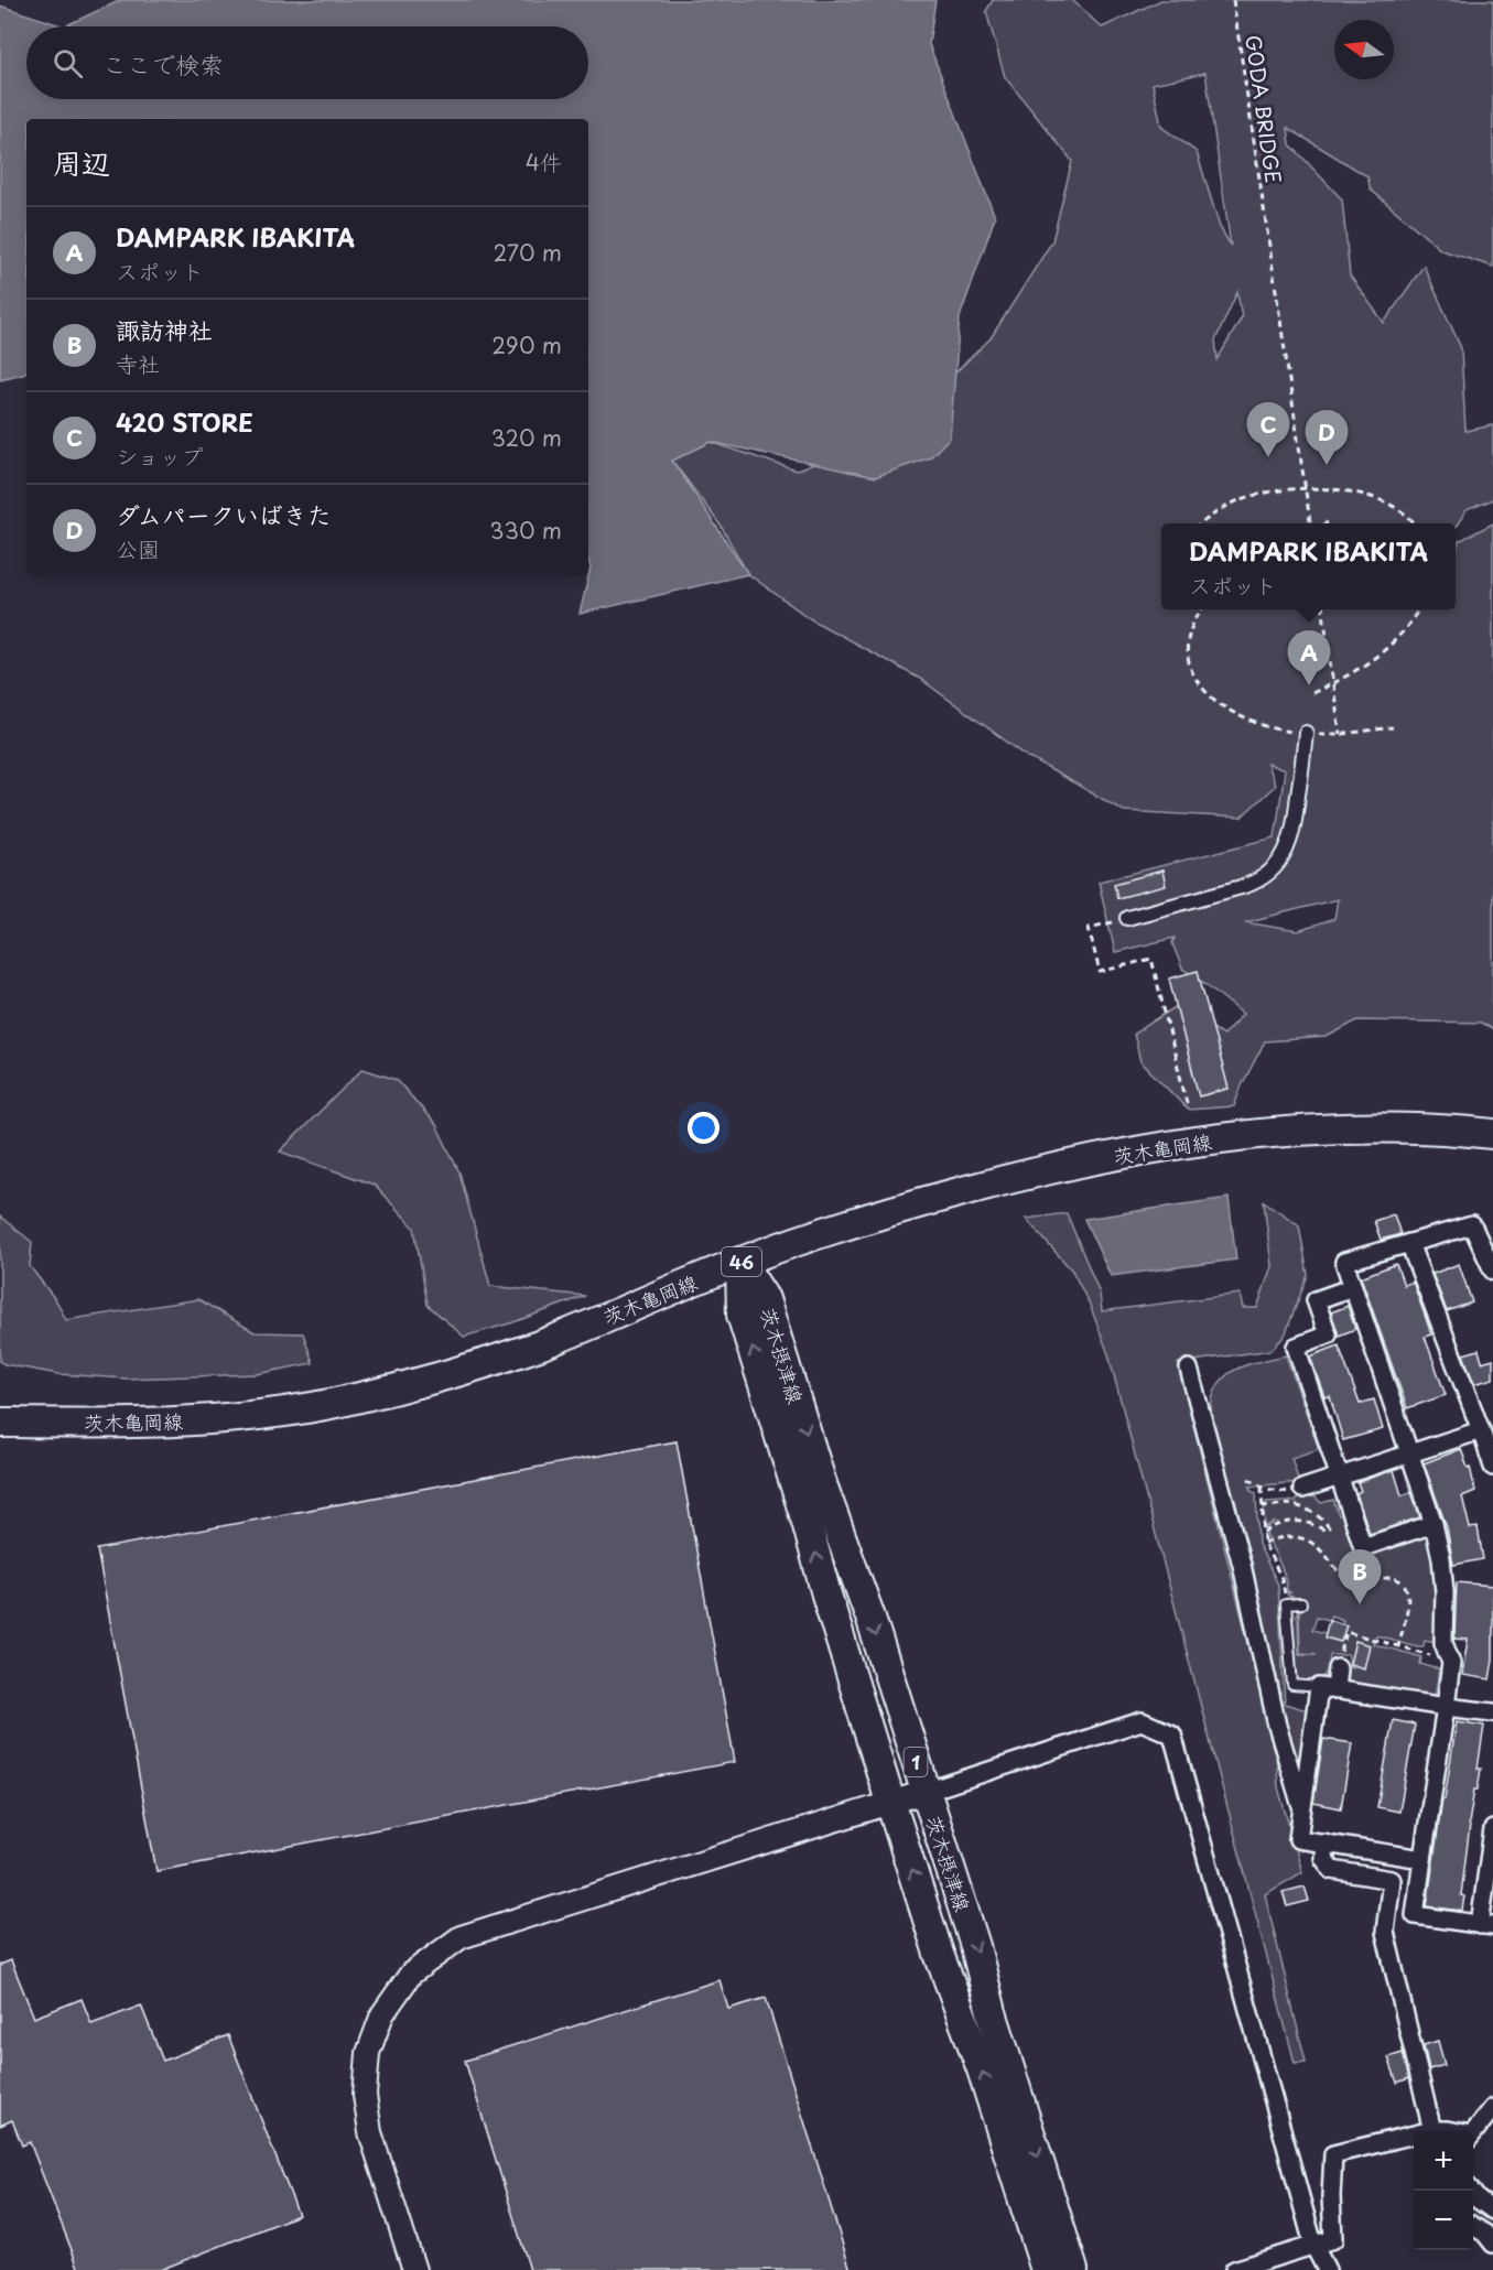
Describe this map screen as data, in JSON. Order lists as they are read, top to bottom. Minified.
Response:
{"streets":{"main road":["茨木亀岡線","46","茨木摂津線","1"],"path":["GODA BRIDGE"]},"crossings":[["茨木亀岡線","茨木摂津線"]],"north":"left","page":{"search":"ここで検索","heading":["周辺","4件"],"list":[{"mark":"A","name":"DAMPARK IBAKITA","note":"スポット","value":"270 m"},{"mark":"B","name":"諏訪神社","note":"寺社","value":"290 m"},{"mark":"C","name":"420 STORE","note":"ショップ","value":"320 m"},{"mark":"D","name":"ダムパークいばきた","note":"公園","value":"330 m"}],"pins":["C","D","A","B"],"popup":["DAMPARK IBAKITA","スポット"],"map_buttons":["+","−"]}}
